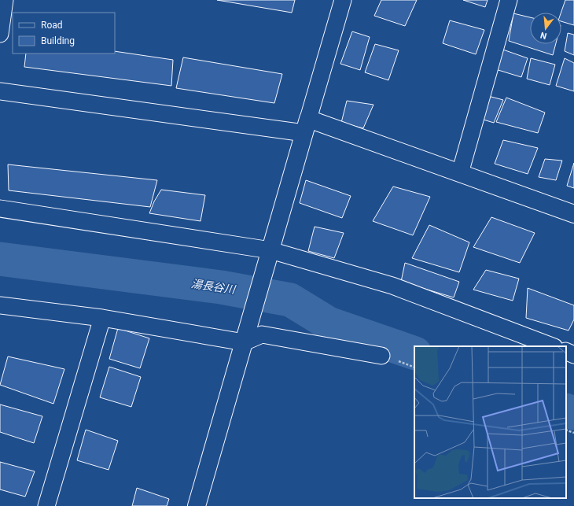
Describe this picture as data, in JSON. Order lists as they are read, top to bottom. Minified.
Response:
{"water":["湯長谷川"],"legend":["Road","Building"],"north":"bottom"}
